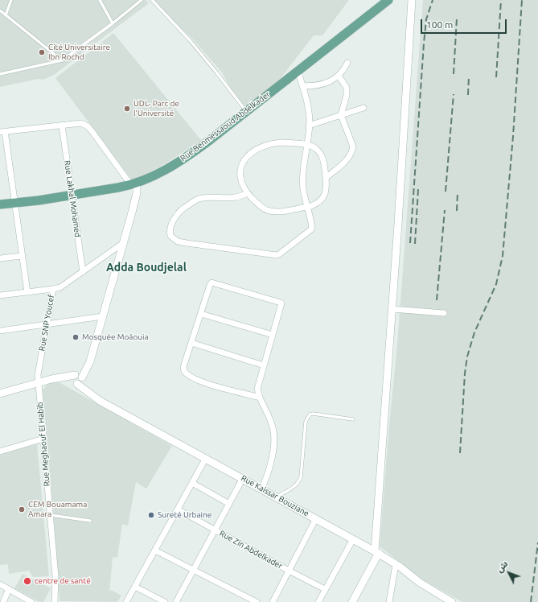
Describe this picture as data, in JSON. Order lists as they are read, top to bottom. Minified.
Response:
{"streets":{"main road":["Rue Benmessaoud Abdelkader"],"street":["Rue Lakhal Mohamed","Rue SNP Youcef","Rue Meghaouf El Habib","Rue Kaissar Bouziane","Rue Zin Abdelkader"]},"crossings":[["Rue Benmessaoud Abdelkader","Rue Lakhal Mohamed"],["Rue Lakhal Mohamed","Rue SNP Youcef"],["Rue SNP Youcef","Rue Meghaouf El Habib"]],"districts":["Adda Boudjelal"],"places":["Cité Universitaire Ibn Rochd","UDL- Parc de l'Université","Mosquée Moâouia","CEM Bouamama Amara","Sureté Urbaine","centre de santé"],"scale_bar":"100 m","north":"top left"}
